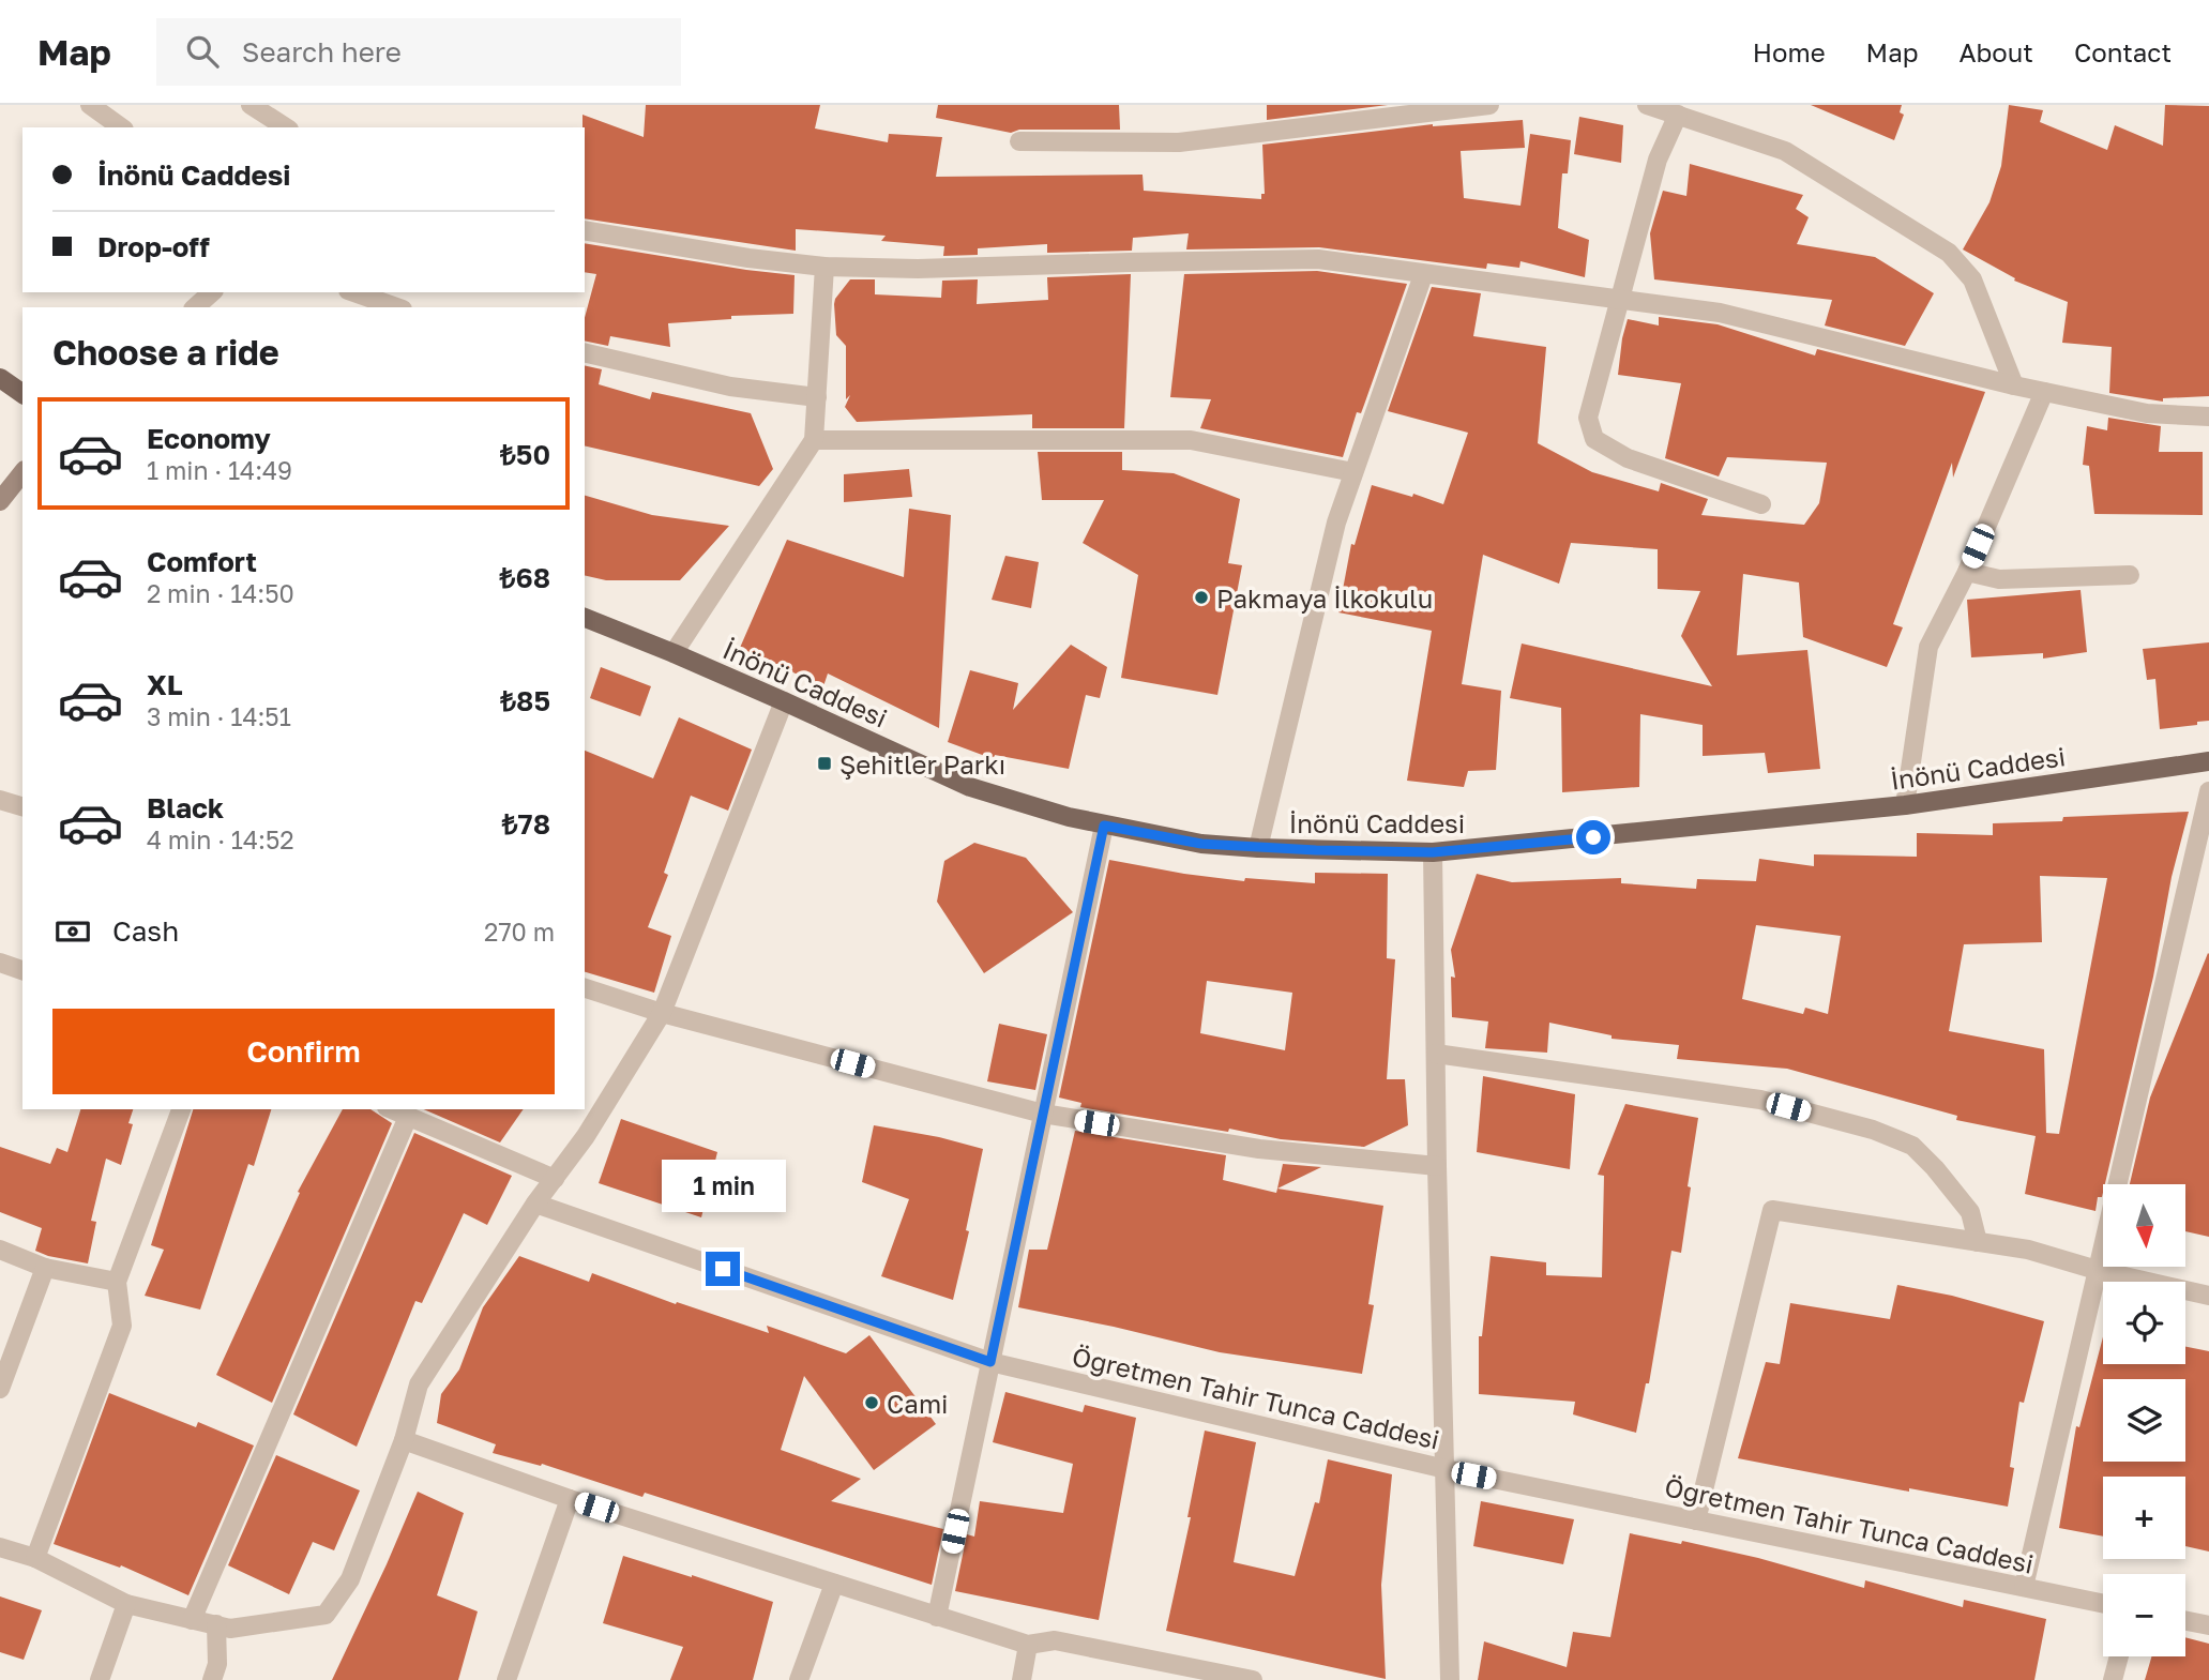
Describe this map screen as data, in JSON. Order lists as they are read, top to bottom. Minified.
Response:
{"streets":{"main road":["İnönü Caddesi"],"street":["Öğretmen Tahir Tunca Caddesi"]},"places":{"other":["Pakmaya İlkokulu","Cami"],"transit":["Şehitler Parkı"]},"north":"bottom","page":{"header":"Map","search":"Search here","nav":["Home","Map","About","Contact"],"banner":["İnönü Caddesi","Drop-off"],"heading":"Choose a ride","list":[{"name":"Economy","note":"1 min · 14:49","value":"₺50"},{"name":"Comfort","note":"2 min · 14:50","value":"₺68"},{"name":"XL","note":"3 min · 14:51","value":"₺85"},{"name":"Black","note":"4 min · 14:52","value":"₺78"}],"pay":["Cash","270 m"],"buttons":"Confirm","bubble":"1 min","map_buttons":["+","−"]}}
